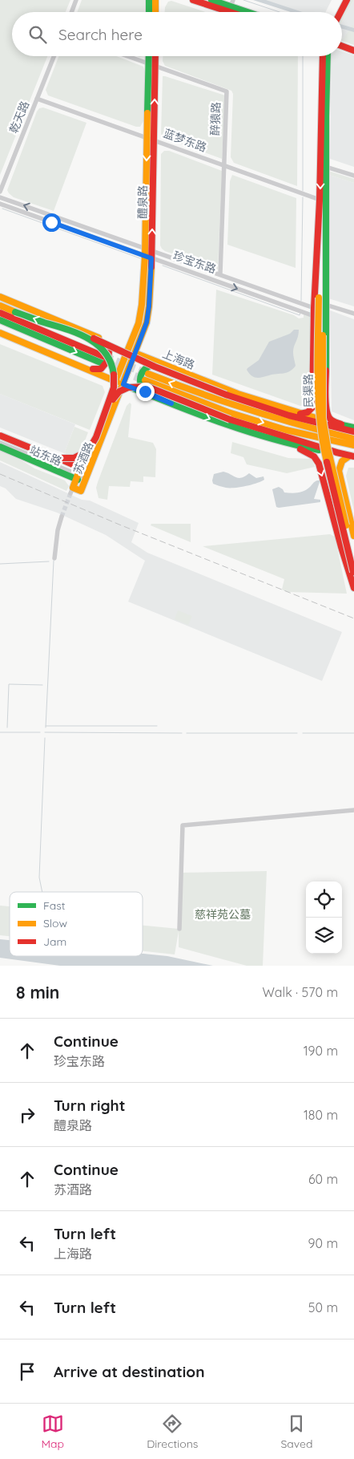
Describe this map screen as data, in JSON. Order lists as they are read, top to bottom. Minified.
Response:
{"streets":{"main road":["醴泉路","上海路","民渠路","站东路","苏酒路"],"street":["乾天路","醉猿路","蓝梦东路","珍宝东路"]},"crossings":[["乾天路","蓝梦东路"],["醉猿路","蓝梦东路"],["醉猿路","醴泉路"],["醉猿路","珍宝东路"],["蓝梦东路","醴泉路"],["蓝梦东路","民渠路"],["醴泉路","珍宝东路"],["醴泉路","上海路"],["醴泉路","苏酒路"],["珍宝东路","民渠路"],["上海路","民渠路"],["上海路","苏酒路"],["站东路","苏酒路"]],"parks":["慈祥苑公墓"],"legend":["Fast","Slow","Jam"],"page":{"search":"Search here","heading":["8 min","Walk · 570 m"],"list":[["Continue","珍宝东路","190 m"],["Turn right","醴泉路","180 m"],["Continue","苏酒路","60 m"],["Turn left","上海路","90 m"],["Turn left","50 m"],"Arrive at destination"],"nav":["Map","Directions","Saved"]}}
